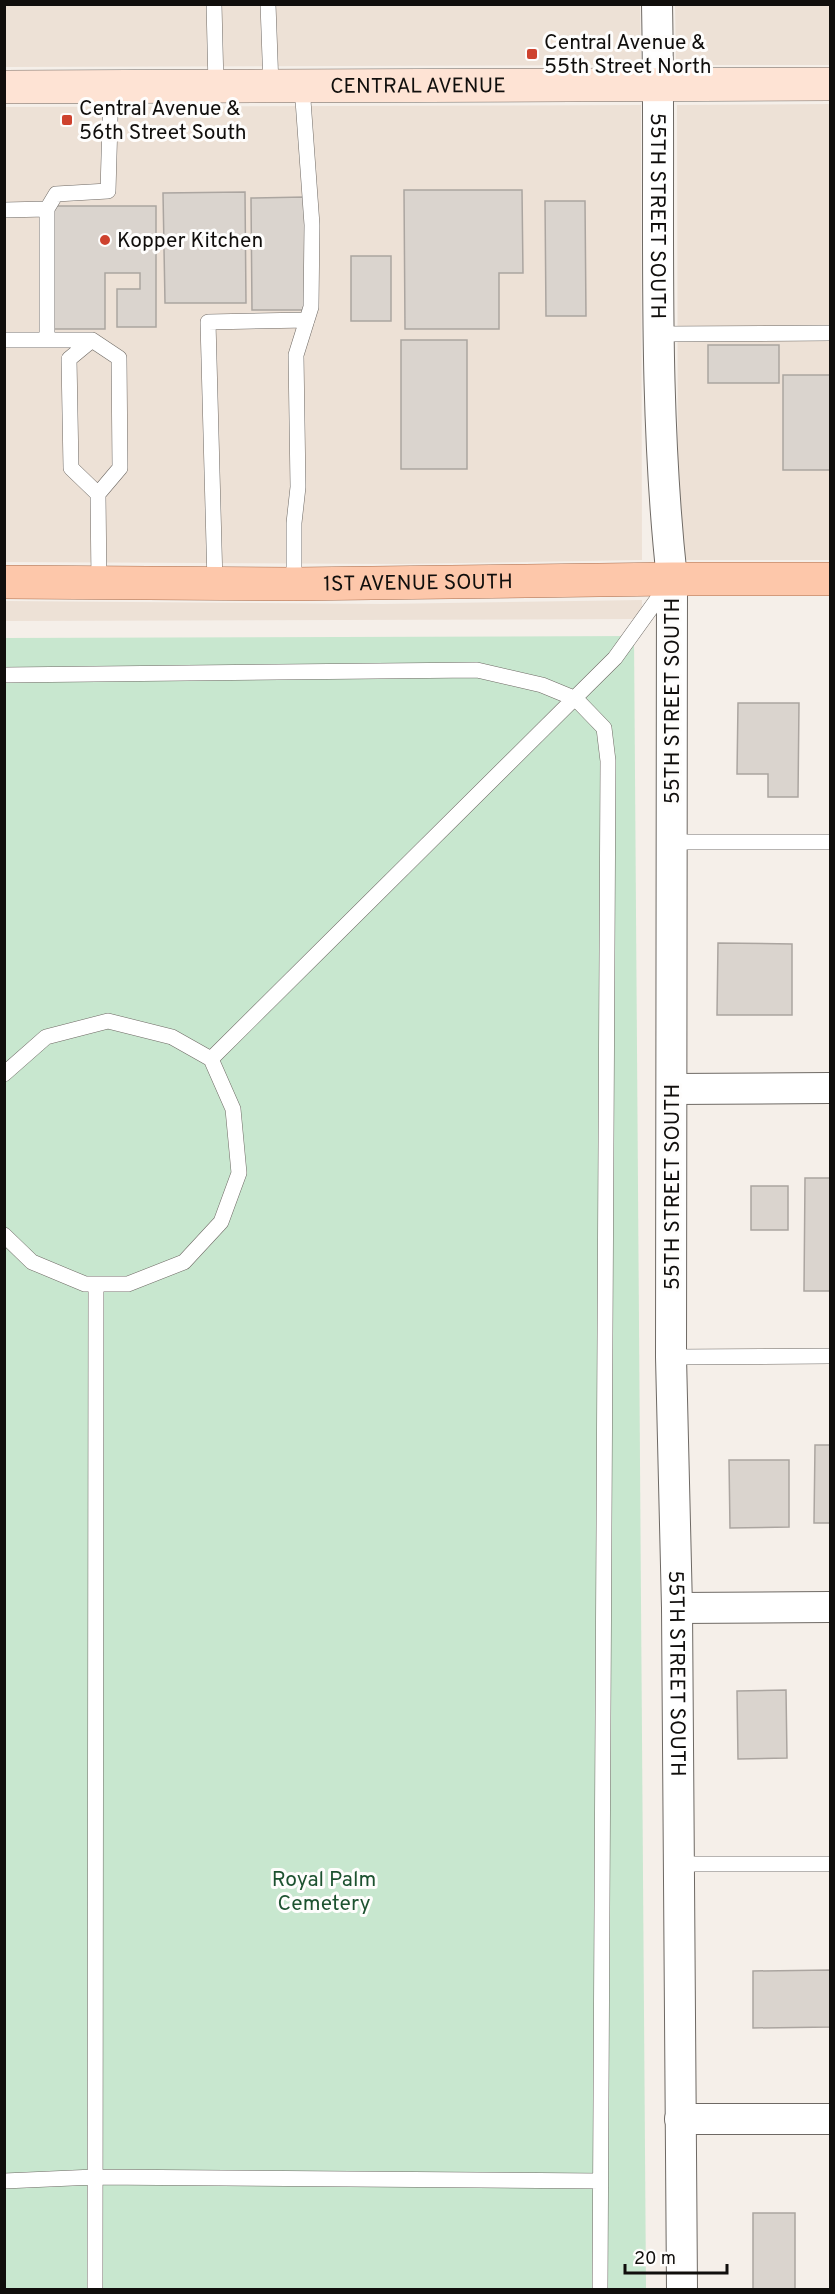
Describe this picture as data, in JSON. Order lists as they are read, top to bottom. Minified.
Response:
{"streets":{"main road":["CENTRAL AVENUE","1ST AVENUE SOUTH"],"street":["55TH STREET SOUTH"]},"crossings":[["CENTRAL AVENUE","55TH STREET SOUTH"],["55TH STREET SOUTH","1ST AVENUE SOUTH"]],"parks":["Royal Palm Cemetery"],"places":{"transit":["Central Avenue & 55th Street North","Central Avenue & 56th Street South"],"other":["Kopper Kitchen"]},"scale_bar":"20 m"}
